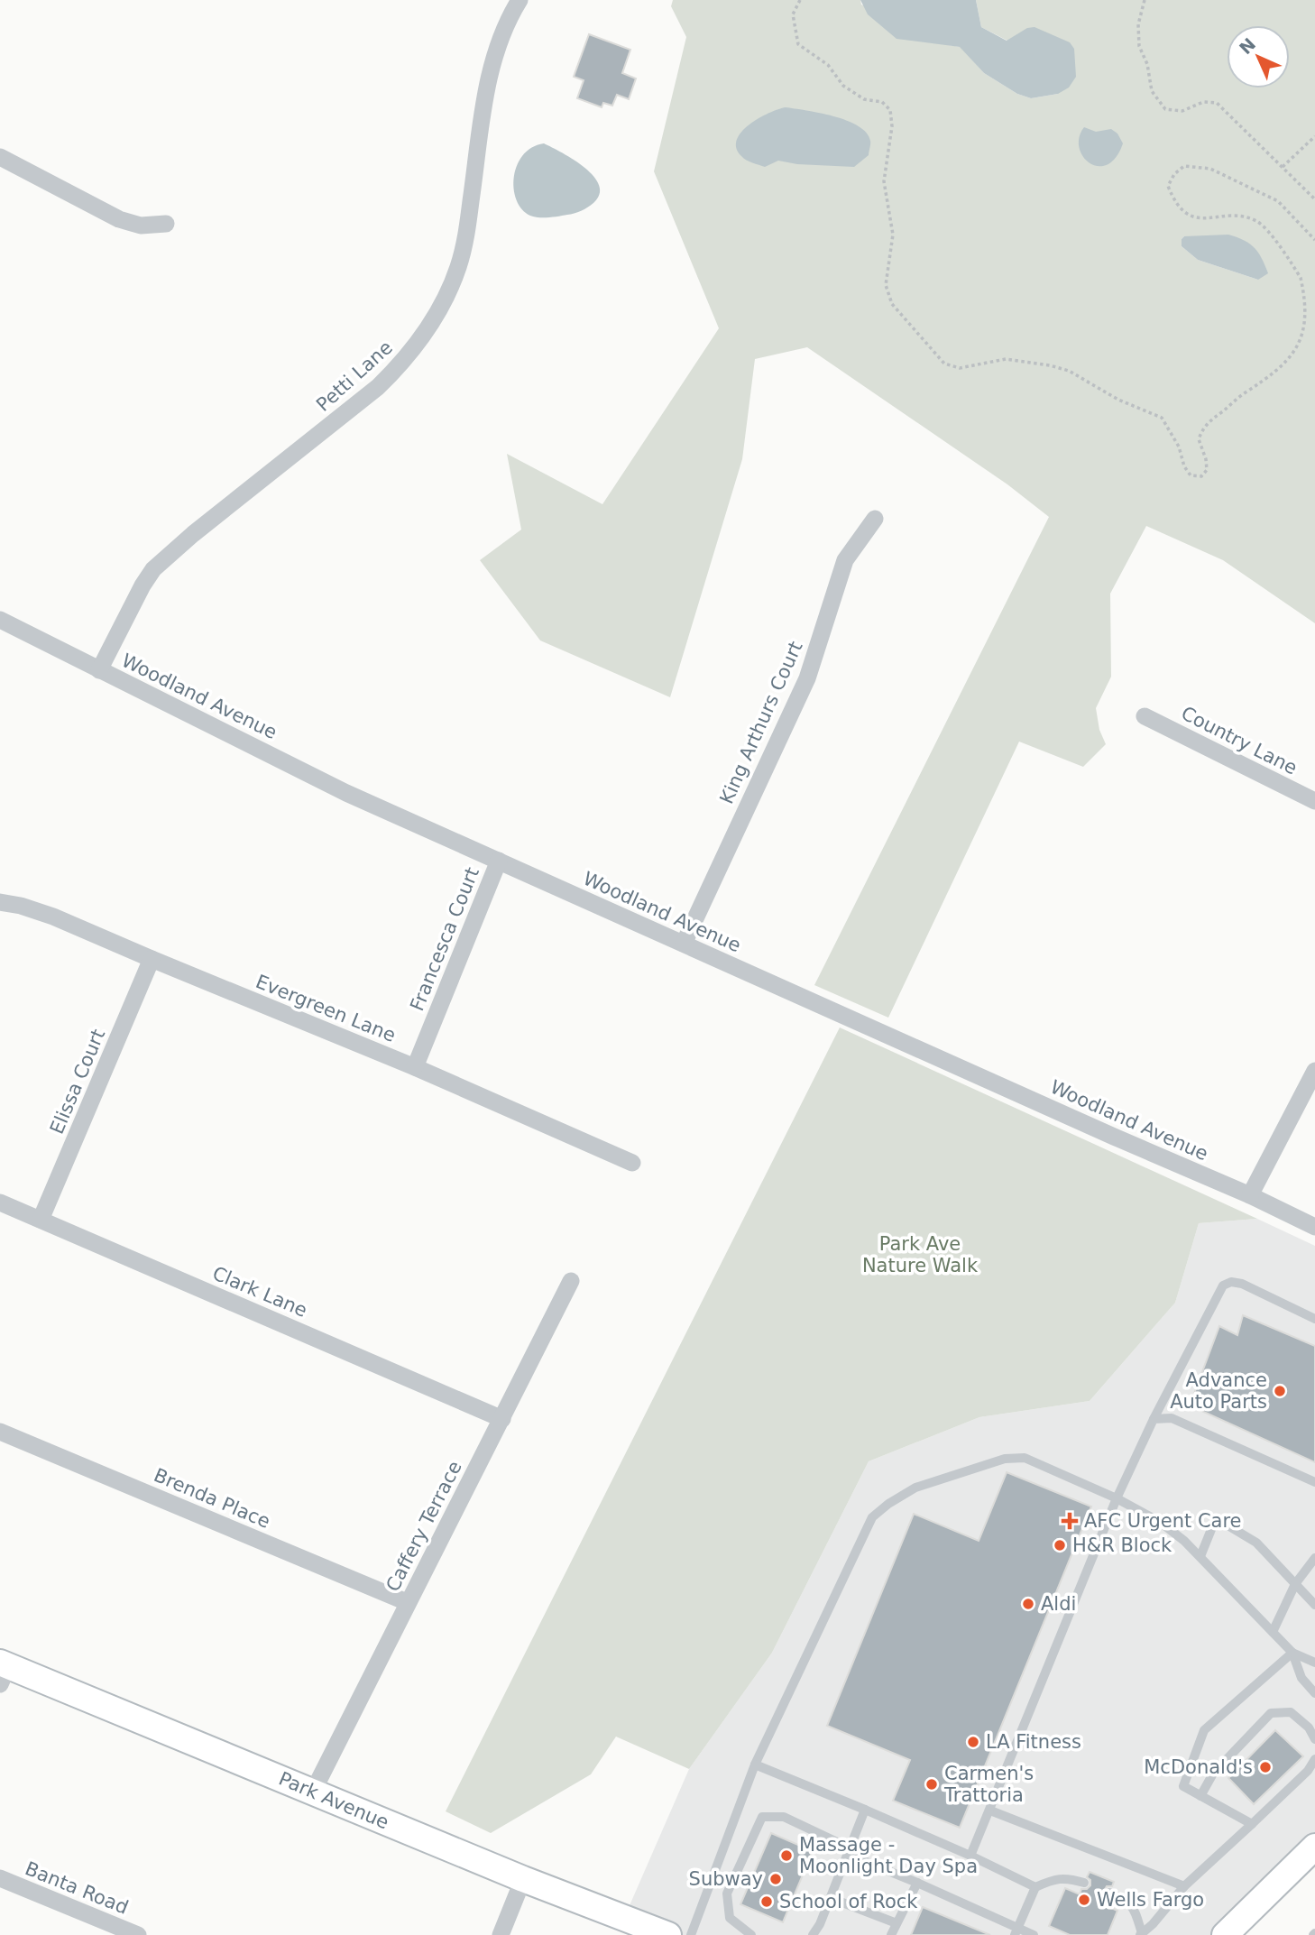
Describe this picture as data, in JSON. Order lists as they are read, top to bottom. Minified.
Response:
{"streets":{"main road":["Park Avenue"],"street":["Petti Lane","Woodland Avenue","King Arthurs Court","Country Lane","Francesca Court","Evergreen Lane","Elissa Court","Clark Lane","Brenda Place","Caffery Terrace","Banta Road"]},"crossings":[["Petti Lane","Woodland Avenue"],["Woodland Avenue","King Arthurs Court"],["Woodland Avenue","Francesca Court"],["Francesca Court","Evergreen Lane"],["Evergreen Lane","Elissa Court"],["Elissa Court","Clark Lane"],["Clark Lane","Caffery Terrace"],["Brenda Place","Caffery Terrace"],["Caffery Terrace","Park Avenue"]],"parks":["Park Ave Nature Walk"],"places":{"other":["Advance Auto Parts","H&R Block","Aldi","LA Fitness","McDonald's","Carmen's Trattoria","Massage - Moonlight Day Spa","Subway","Wells Fargo","School of Rock"],"health":["AFC Urgent Care"]},"north":"top left"}
